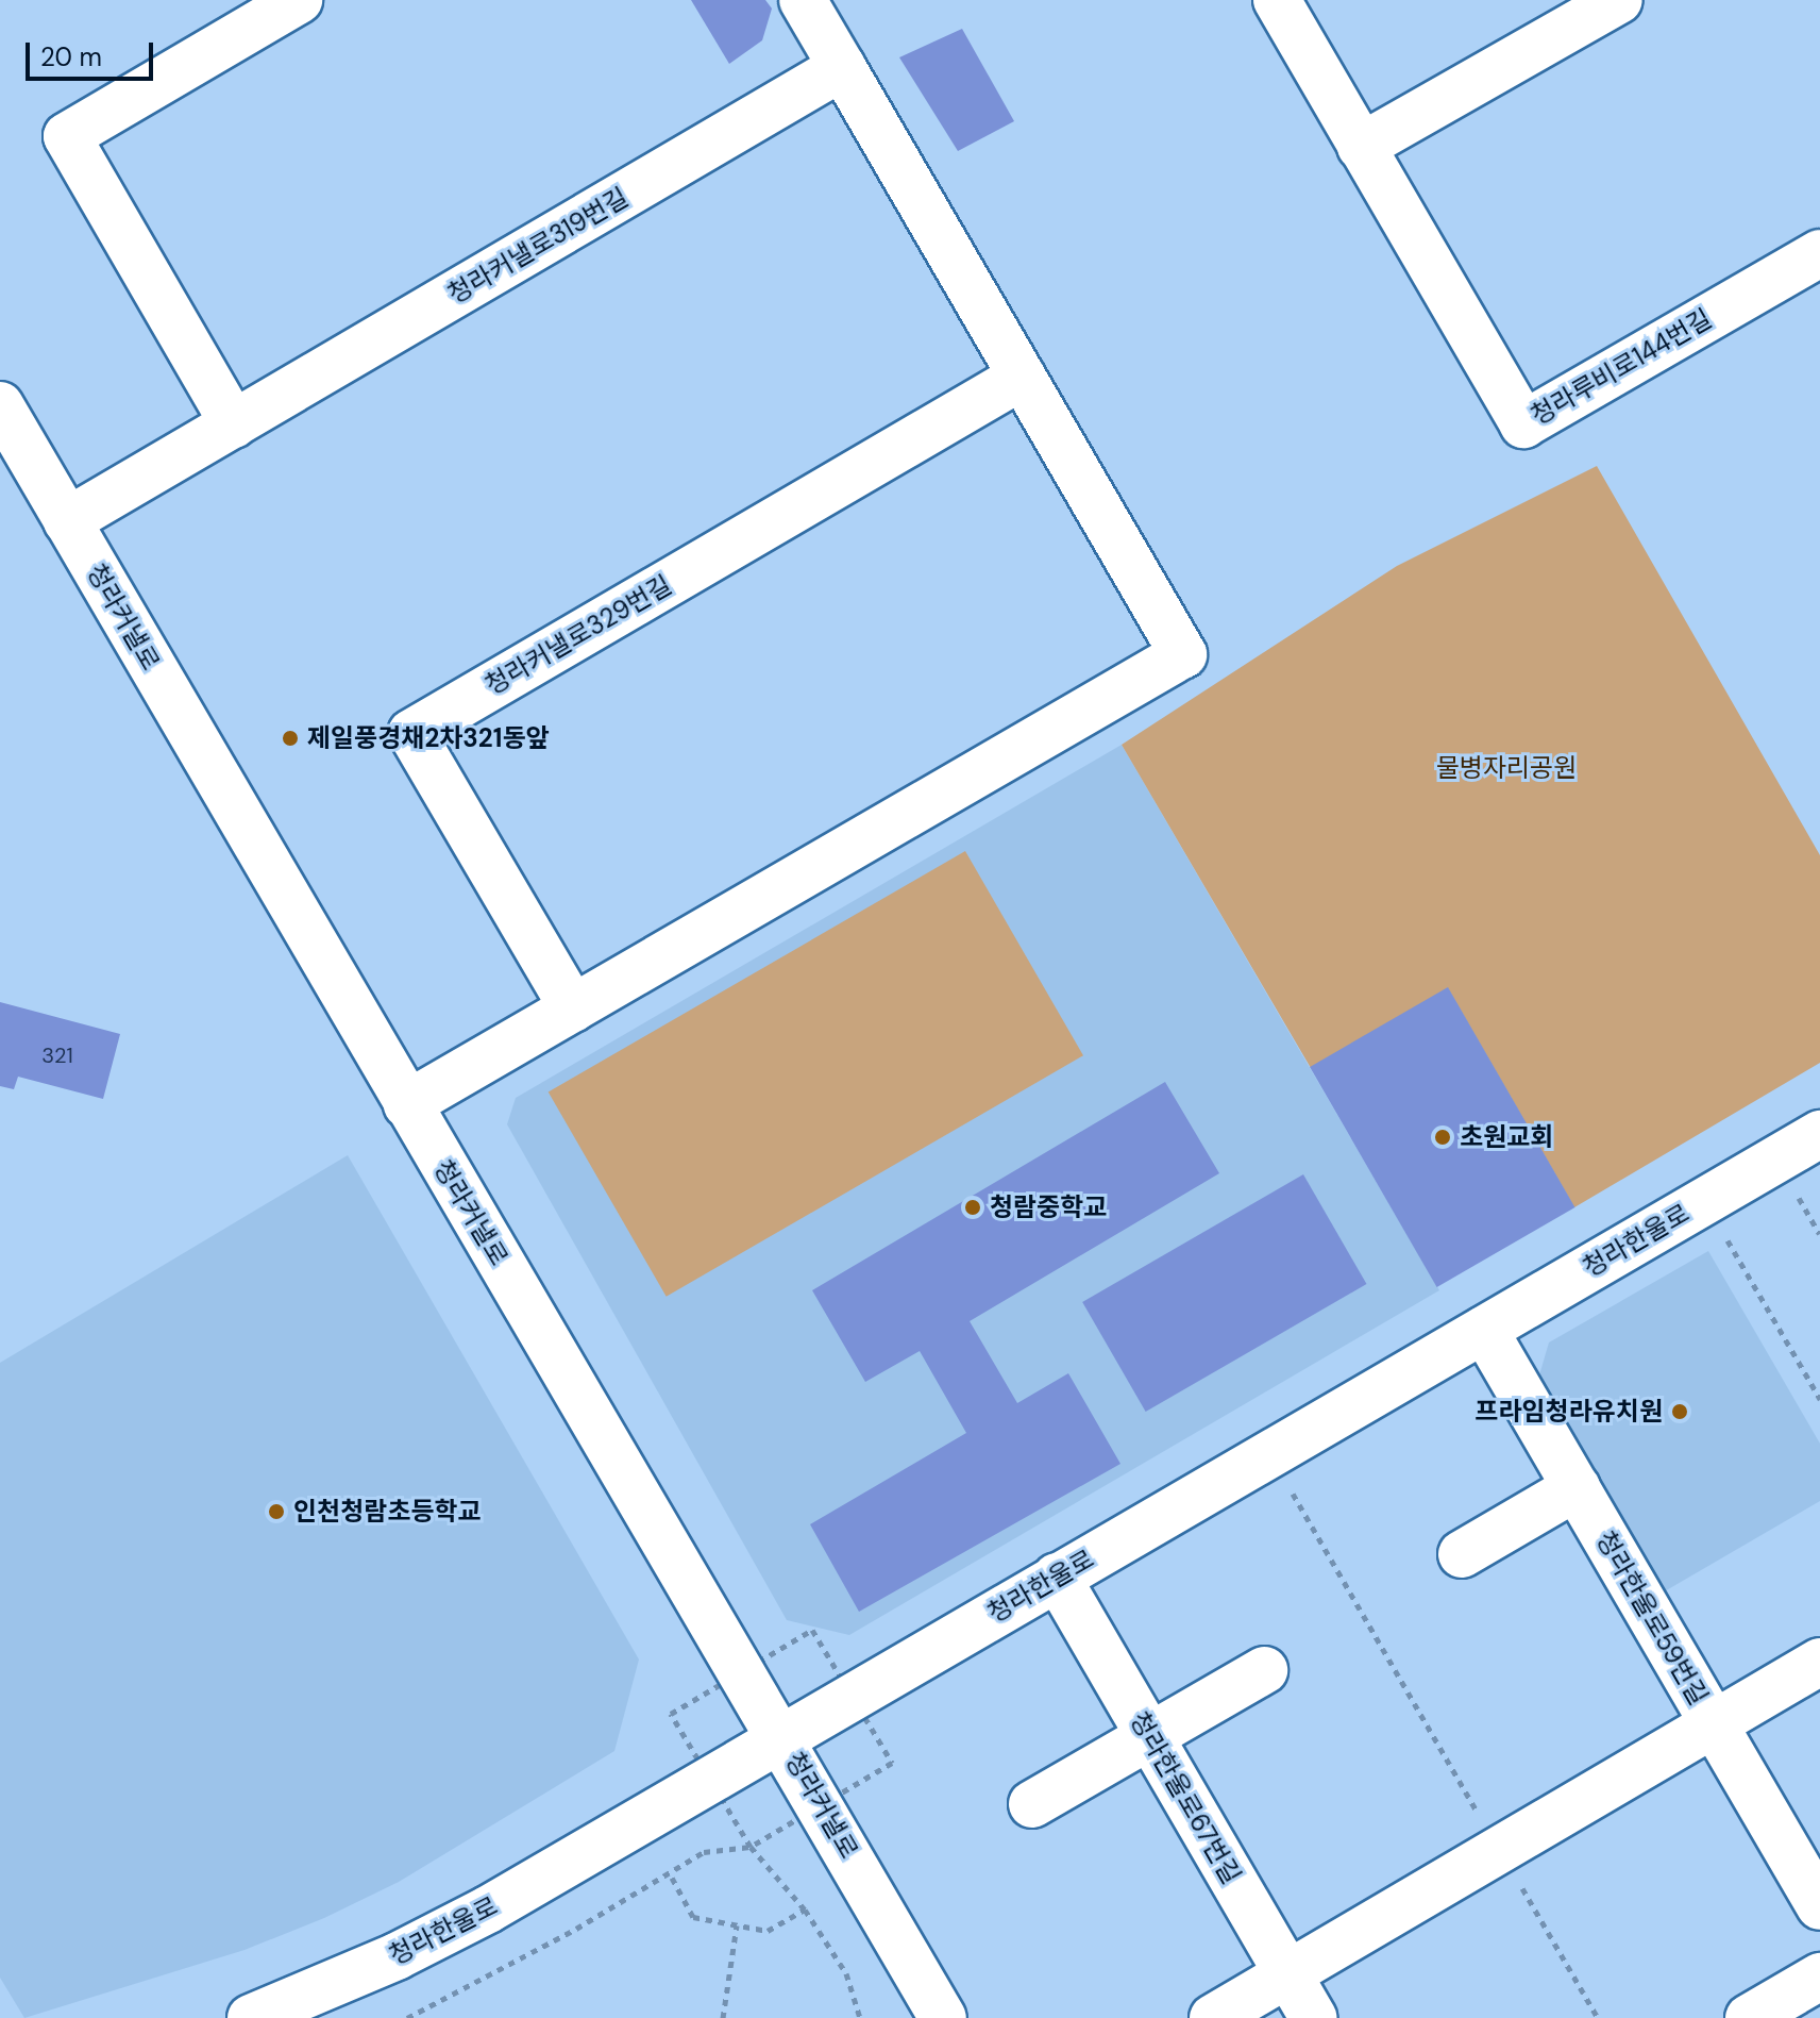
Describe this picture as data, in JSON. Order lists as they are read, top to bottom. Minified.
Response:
{"streets":{"street":["청라커낼로319번길","청라루비로144번길","청라커낼로","청라커낼로329번길","청라한울로","청라한울로59번길","청라한울로67번길"]},"crossings":[["청라커낼로319번길","청라커낼로"],["청라커낼로","청라한울로"],["청라한울로","청라한울로59번길"],["청라한울로","청라한울로67번길"]],"parks":["물병자리공원"],"places":["제일풍경채2차321동앞","초원교회","청람중학교","프라임청라유치원","인천청람초등학교"],"house_numbers":["321"],"scale_bar":"20 m"}
